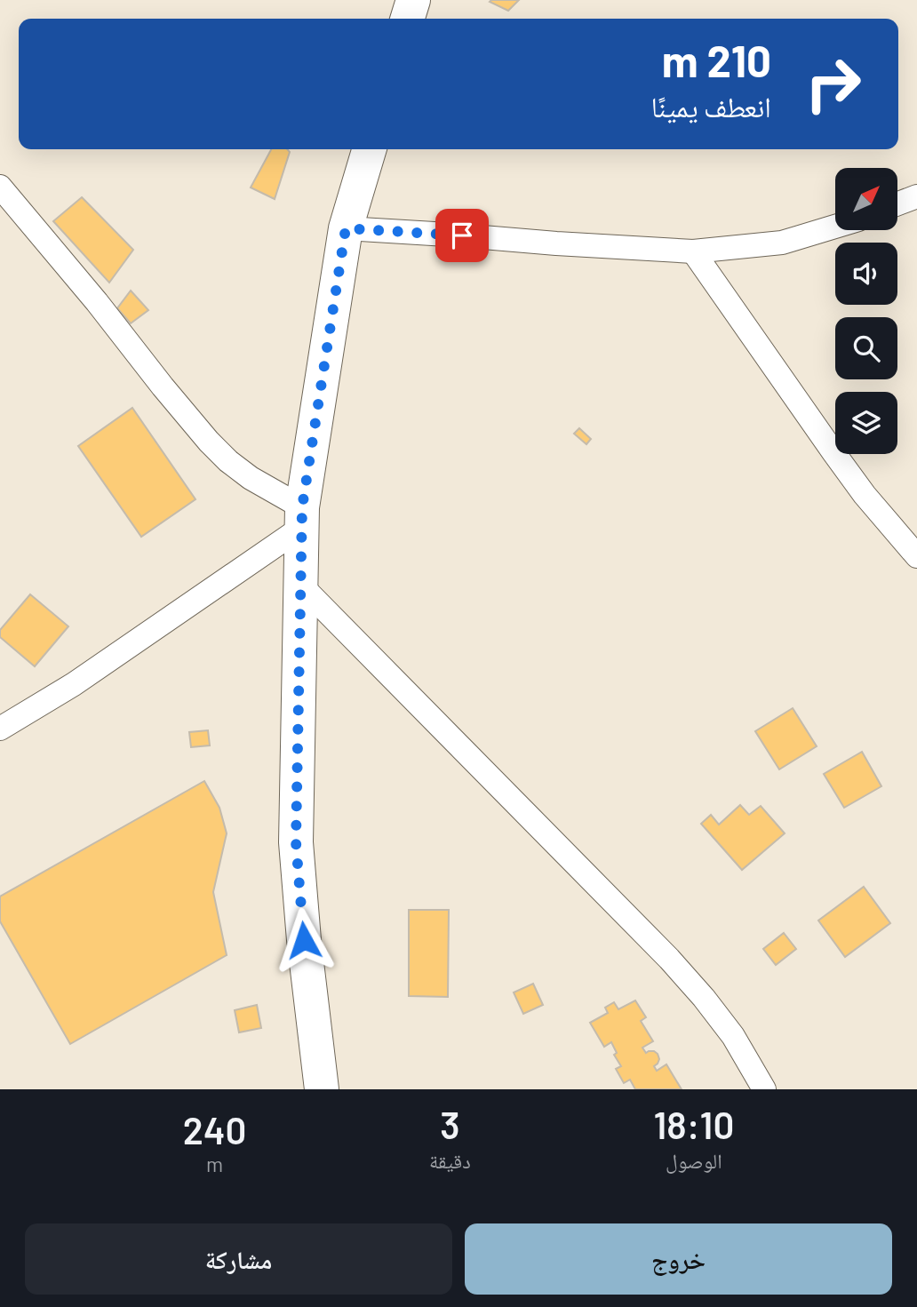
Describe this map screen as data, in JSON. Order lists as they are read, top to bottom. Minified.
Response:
{"north":"top right","page":{"turn":["210 m","انعطف يمينًا"],"eta":["18:10","الوصول","3","دقيقة","240","m"],"buttons":["خروج","مشاركة"]}}
